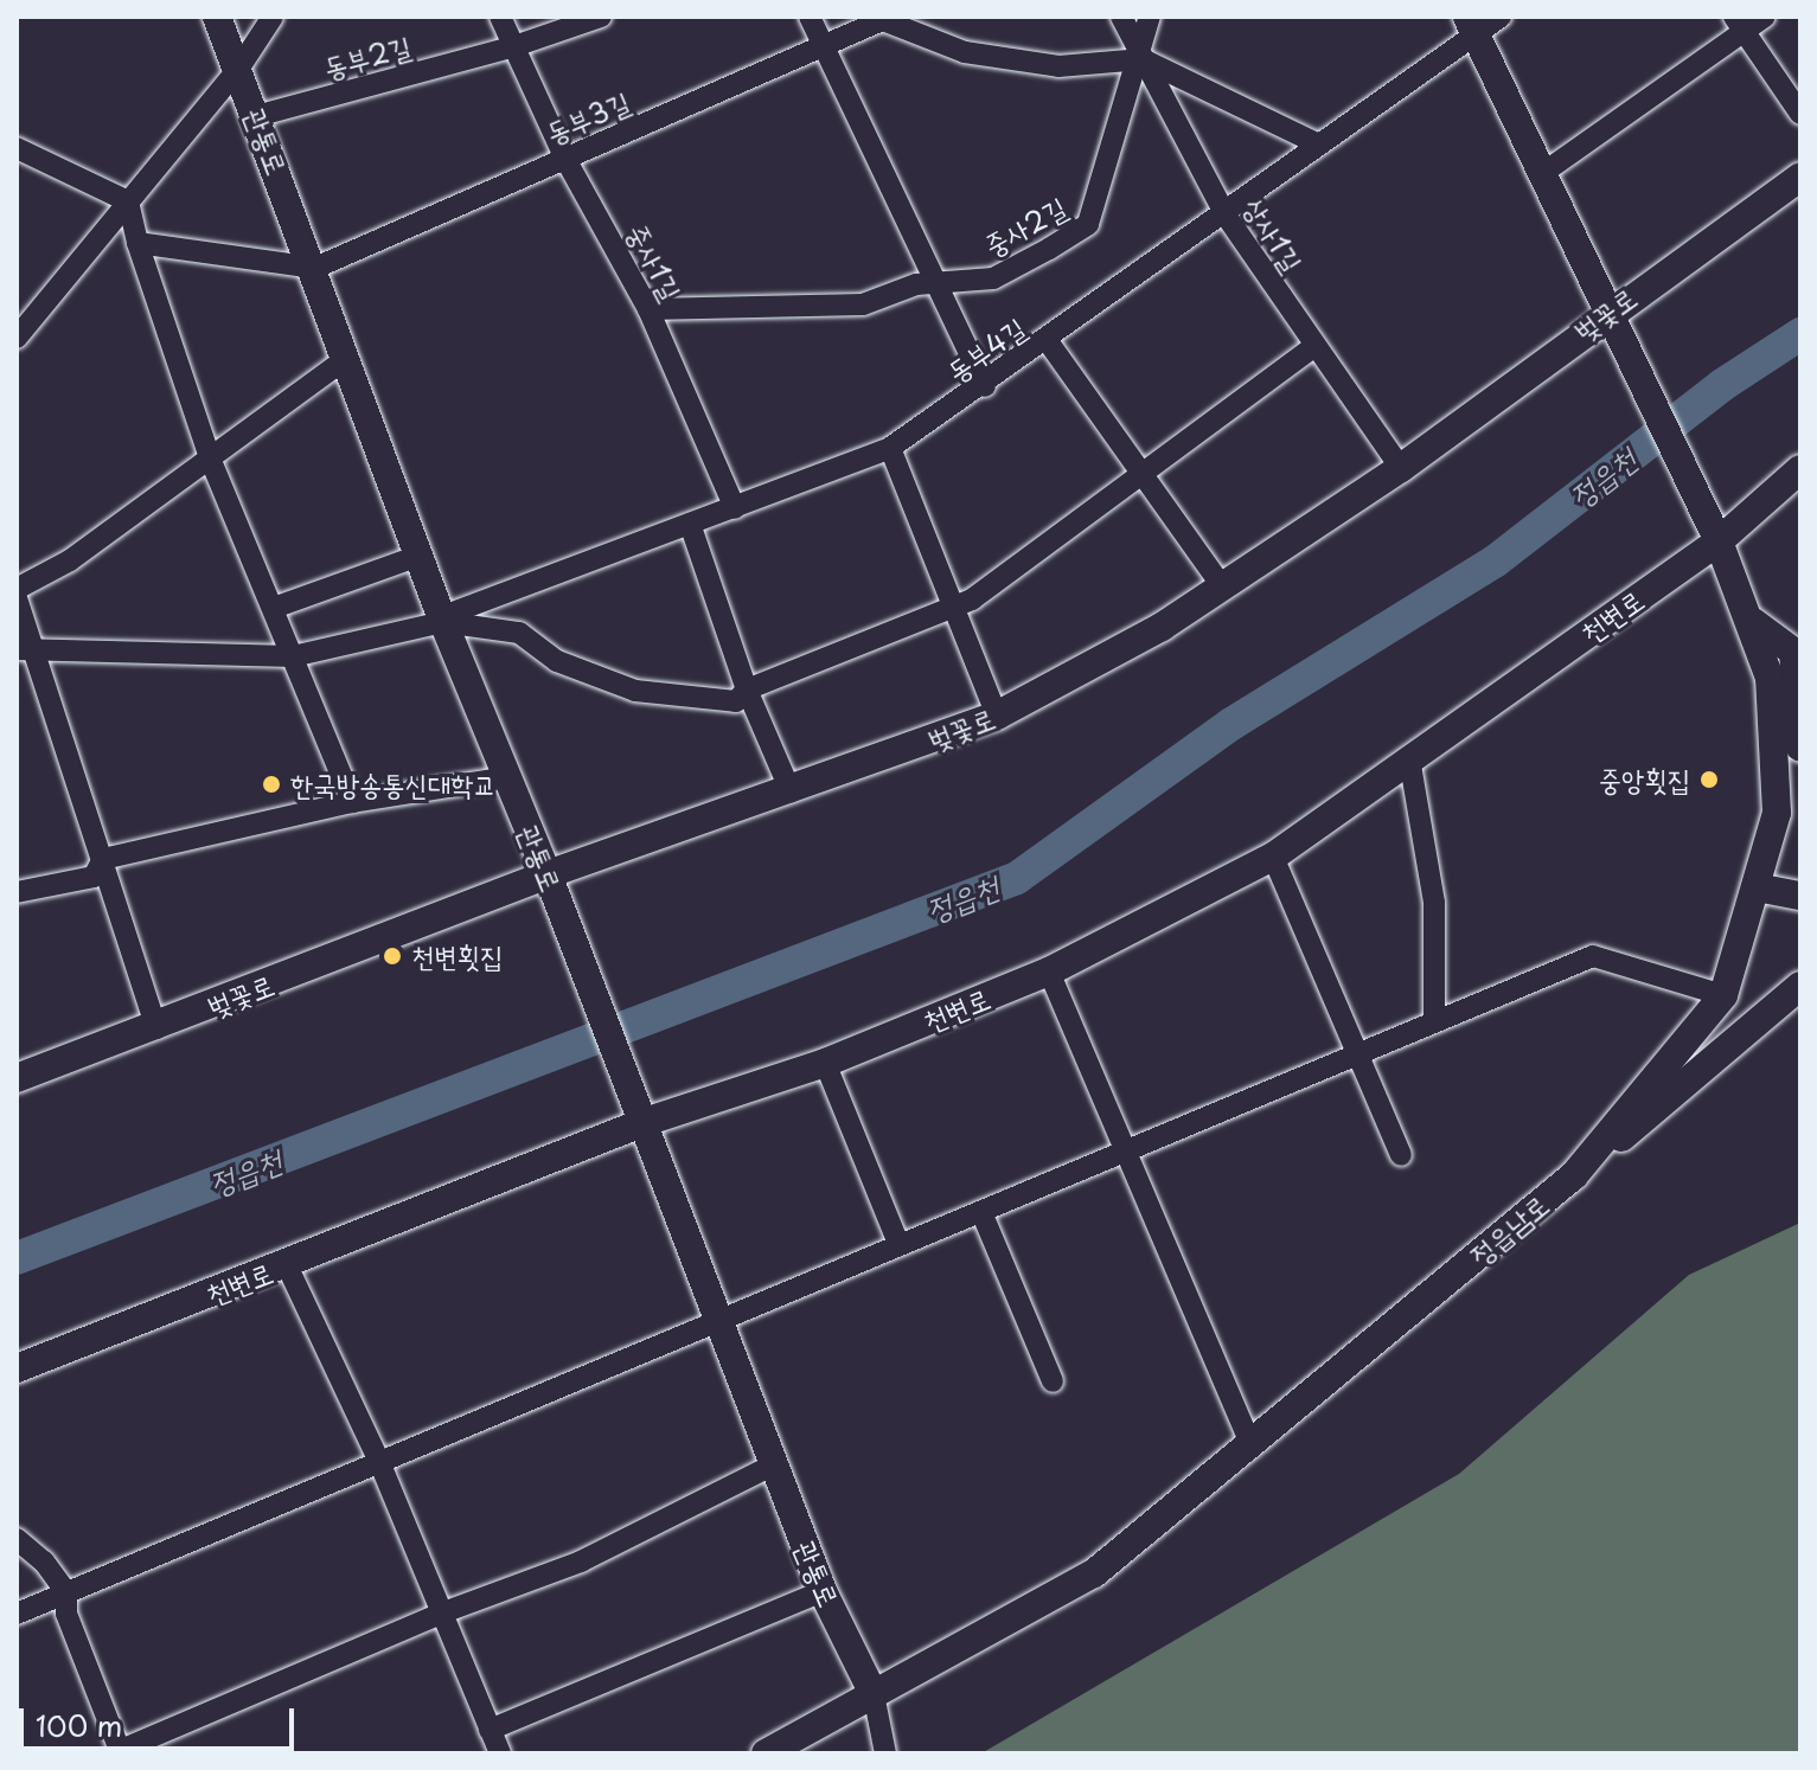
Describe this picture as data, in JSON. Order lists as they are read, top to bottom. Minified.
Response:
{"streets":{"street":["동부2길","동부3길","관통로","중사2길","상사1길","중사1길","벚꽃로","동부4길","천변로","정읍남로"]},"crossings":[["동부2길","관통로"],["동부2길","중사1길"],["동부3길","관통로"],["동부3길","중사1길"],["관통로","벚꽃로"],["관통로","동부4길"],["관통로","천변로"],["관통로","정읍남로"],["중사2길","상사1길"],["중사2길","중사1길"],["상사1길","벚꽃로"],["상사1길","동부4길"],["중사1길","동부4길"],["벚꽃로","정읍남로"],["동부4길","정읍남로"],["천변로","정읍남로"]],"water":["정읍천"],"places":["중앙횟집","한국방송통신대학교","천변횟집"],"scale_bar":"100 m"}
